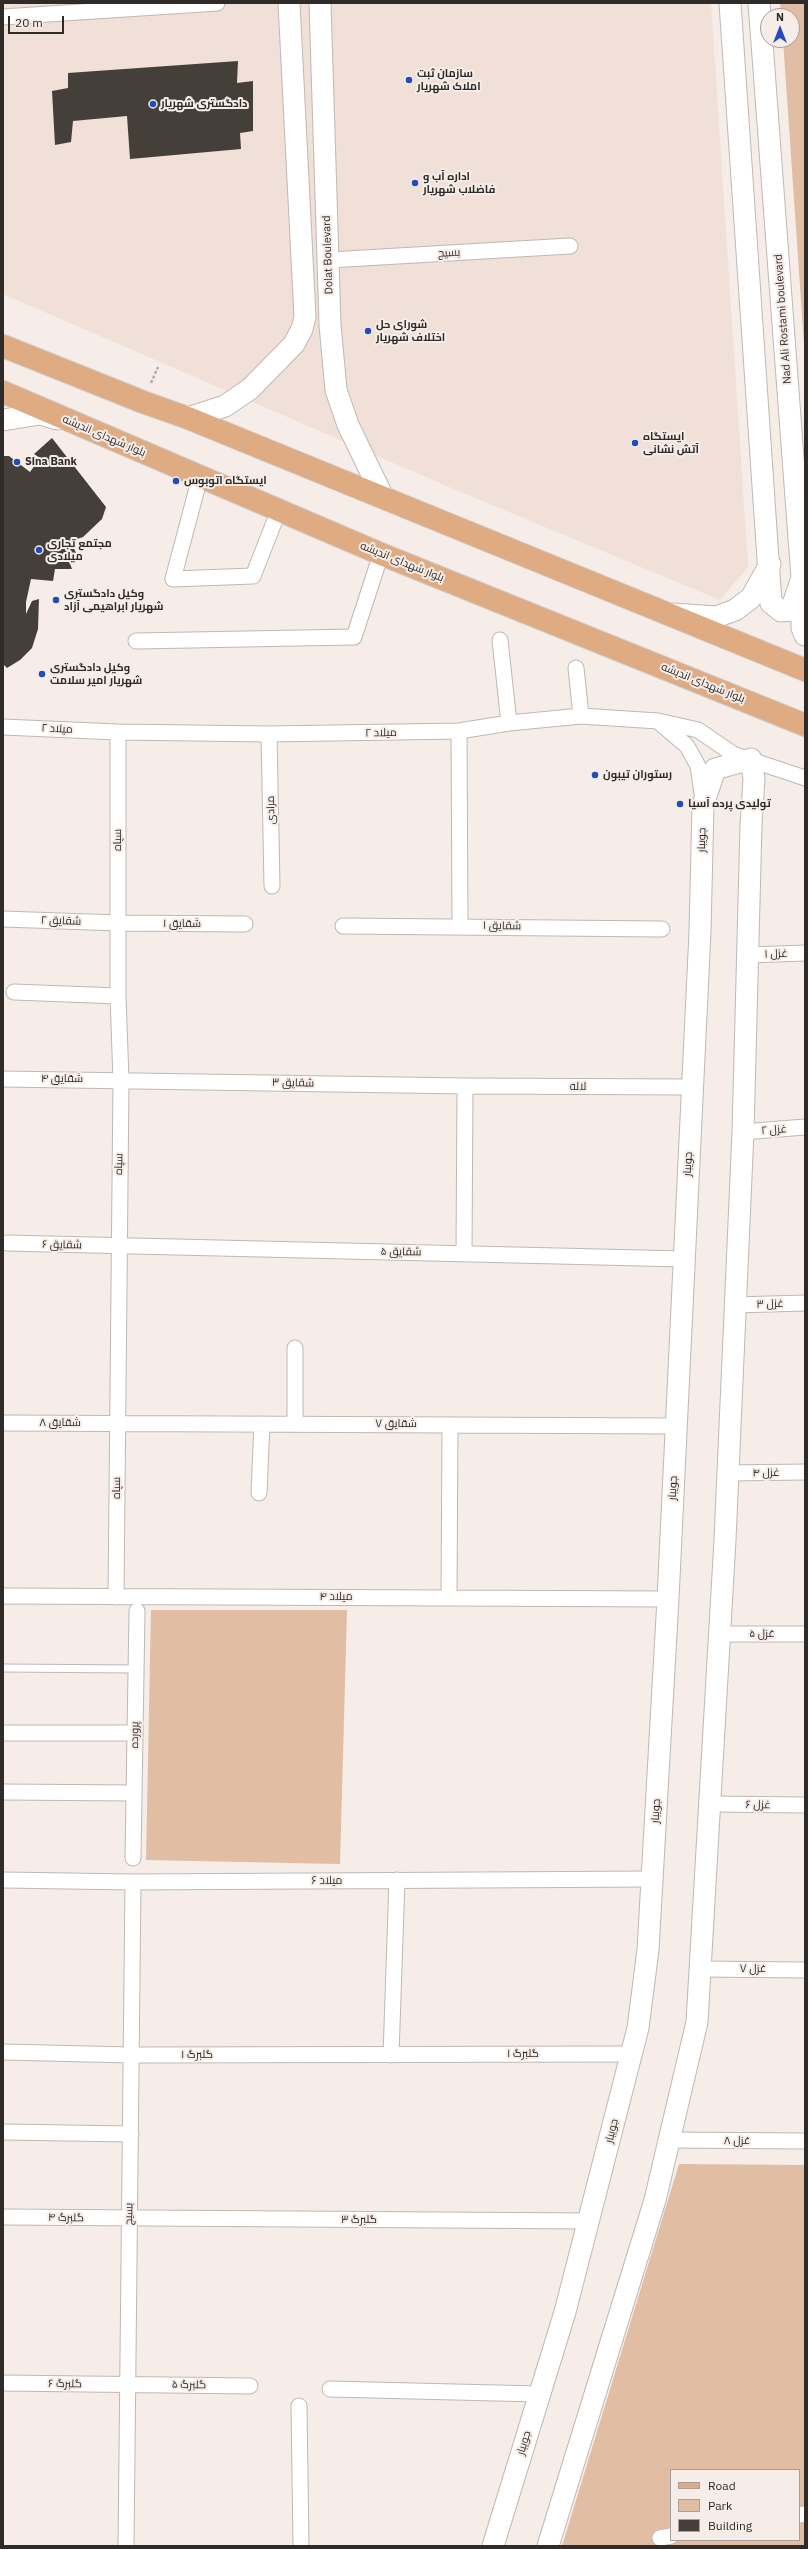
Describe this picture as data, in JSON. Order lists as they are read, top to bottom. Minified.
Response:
{"streets":{"main road":["بلوار شهدای اندیشه"],"street":["بسیج","Dolat Boulevard","Nad Ali Rostami boulevard","میلاد ۲","مرادی","سپاه","جویبار","شقایق ۲","شقایق ۱","غزل ۱","شقایق ۴","شقایق ۳","لاله","غزل ۲","شقایق ۶","شقایق ۵","غزل ۳","شقایق ۸","شقایق ۷","غزل ۴","میلاد ۴","غزل ۵","پرورده","غزل ۶","میلاد ۶","غزل ۷","گلبرگ ۱","غزل ۸","گلبرگ ۴","گلبرگ ۳","گلبرگ ۶","گلبرگ ۵"]},"crossings":[["بسیج","Dolat Boulevard"],["بسیج","میلاد ۶"],["بسیج","گلبرگ ۱"],["بسیج","گلبرگ ۴"],["بسیج","گلبرگ ۳"],["بسیج","گلبرگ ۶"],["بسیج","گلبرگ ۵"],["میلاد ۲","مرادی"],["میلاد ۲","سپاه"],["میلاد ۲","جویبار"],["سپاه","شقایق ۲"],["سپاه","شقایق ۱"],["سپاه","شقایق ۴"],["سپاه","شقایق ۳"],["سپاه","شقایق ۶"],["سپاه","شقایق ۵"],["سپاه","شقایق ۸"],["سپاه","شقایق ۷"],["سپاه","میلاد ۴"],["جویبار","لاله"],["جویبار","شقایق ۵"],["جویبار","شقایق ۷"],["جویبار","میلاد ۴"],["جویبار","میلاد ۶"],["جویبار","گلبرگ ۱"],["جویبار","گلبرگ ۳"],["شقایق ۲","شقایق ۱"],["شقایق ۴","شقایق ۳"],["شقایق ۳","لاله"],["شقایق ۶","شقایق ۵"],["شقایق ۸","شقایق ۷"],["گلبرگ ۴","گلبرگ ۳"],["گلبرگ ۶","گلبرگ ۵"]],"places":["سازمان ثبت املاک شهریار","دادگستری شهریار","اداره آب و فاضلاب شهریار","شورای حل اختلاف شهریار","ایستگاه آتش نشانی","Sina Bank","ایستگاه اتوبوس","مجتمع تجاری میلادی","وکیل دادگستری شهریار ابراهیمی آزاد","وکیل دادگستری شهریار امیر سلامت","رستوران تیبون","تولیدی پرده آسیا"],"legend":["Road","Park","Building"],"scale_bar":"20 m","north":"top"}
